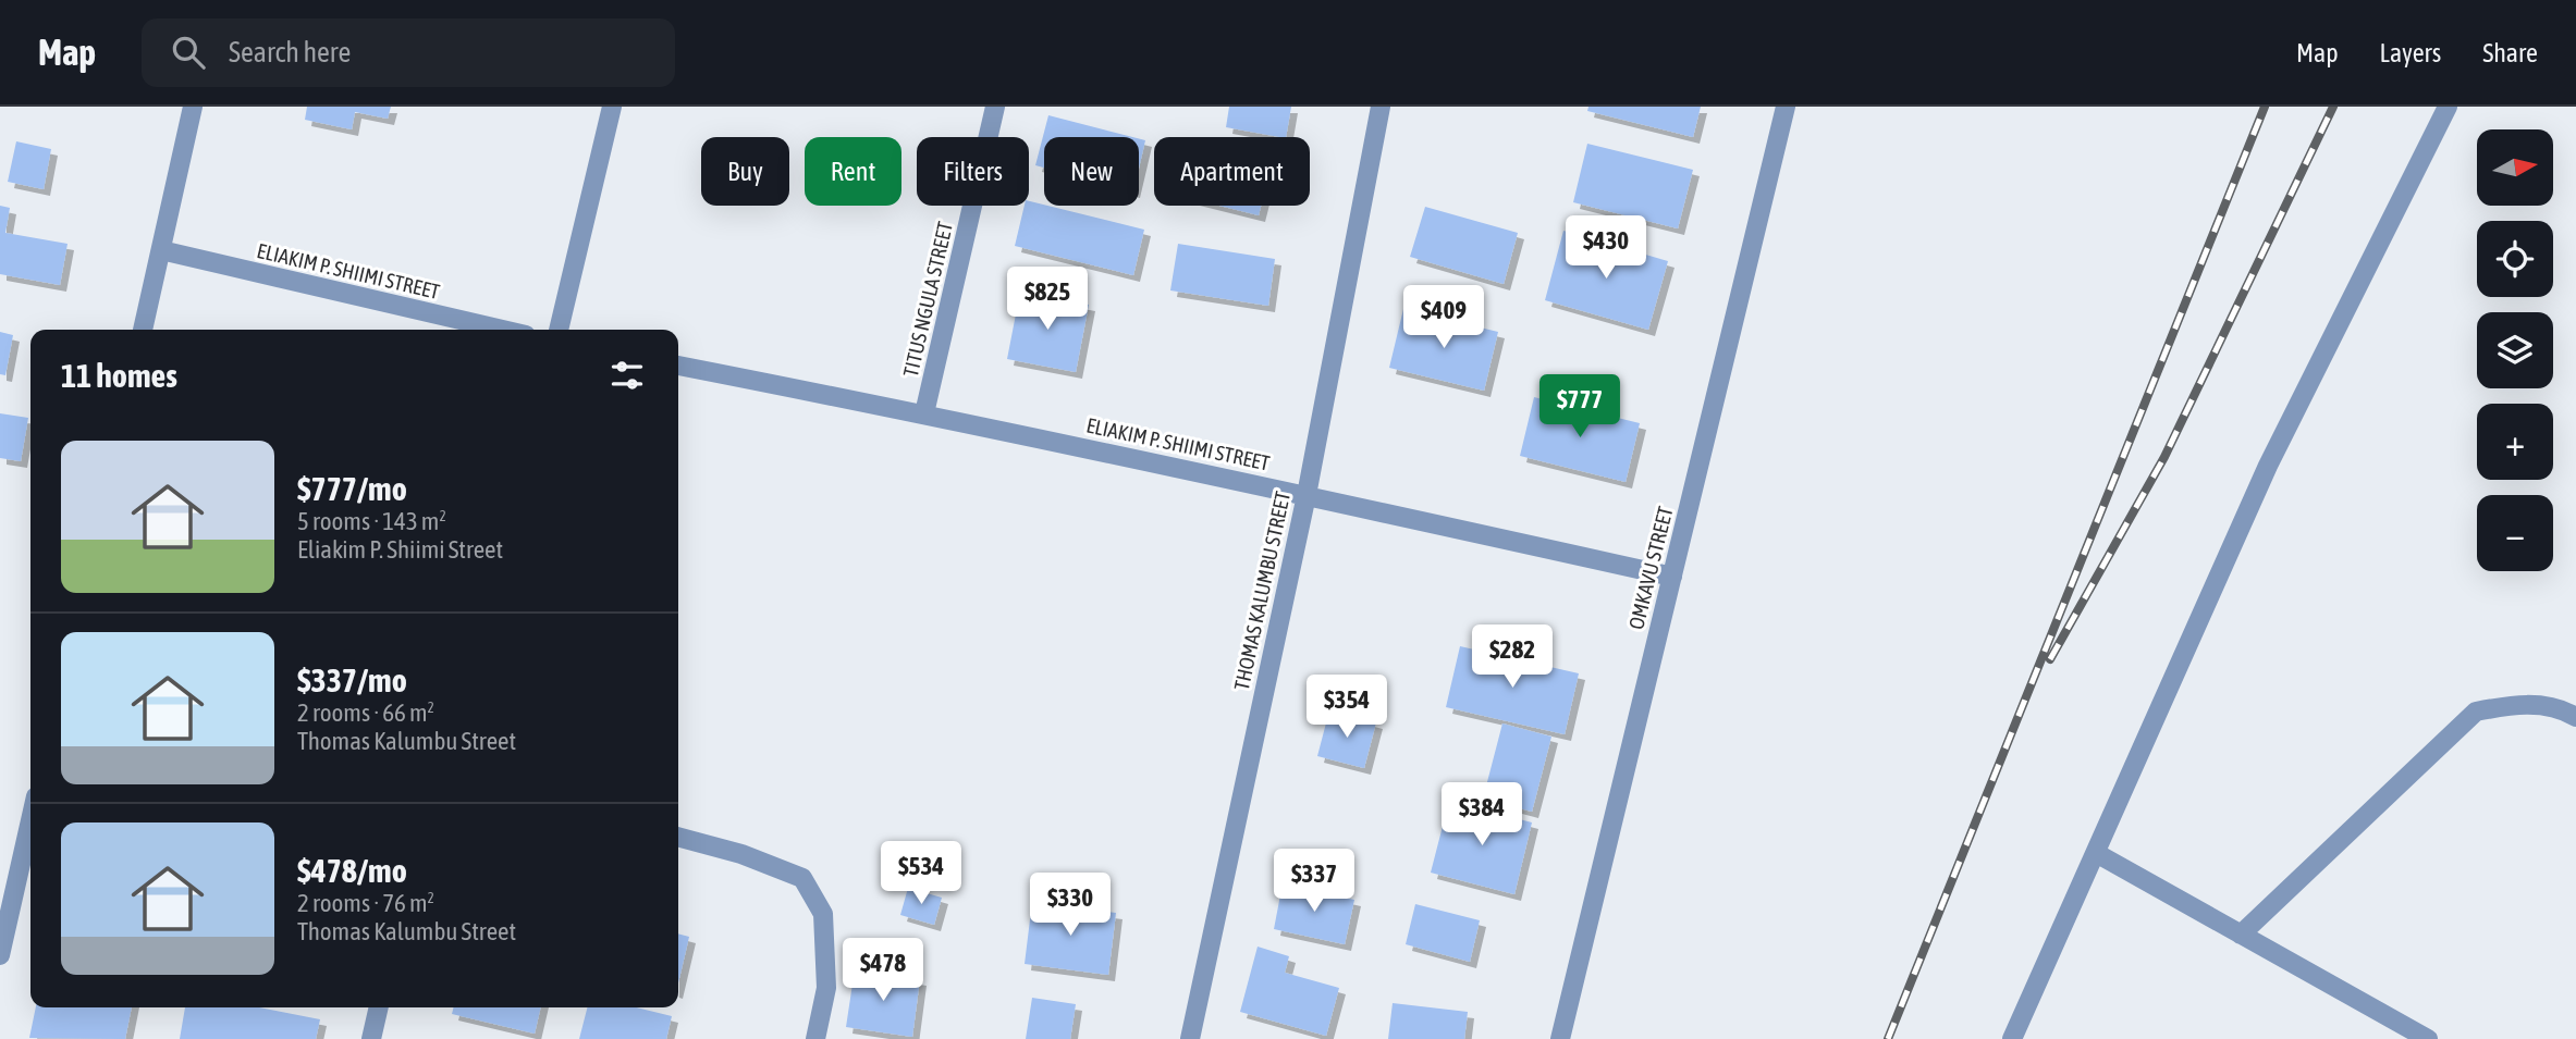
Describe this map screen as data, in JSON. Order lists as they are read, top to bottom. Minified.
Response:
{"streets":{"street":["ELIAKIM P. SHIIMI STREET","TITUS NGULA STREET","OMKAVU STREET","THOMAS KALUMBU STREET"]},"crossings":[["ELIAKIM P. SHIIMI STREET","TITUS NGULA STREET"],["ELIAKIM P. SHIIMI STREET","OMKAVU STREET"],["ELIAKIM P. SHIIMI STREET","THOMAS KALUMBU STREET"]],"north":"right","page":{"header":"Map","search":"Search here","nav":["Map","Layers","Share"],"map_buttons":["+","−"],"chip":["Buy","Rent","Filters","New","Apartment"],"price":["$430","$825","$409","$777","$282","$354","$384","$534","$337","$330","$478"],"heading":"11 homes","list":[{"name":"$777/mo","note":"5 rooms · 143 m² · Eliakim P. Shiimi Street"},{"name":"$337/mo","note":"2 rooms · 66 m² · Thomas Kalumbu Street"},{"name":"$478/mo","note":"2 rooms · 76 m² · Thomas Kalumbu Street"}]}}
